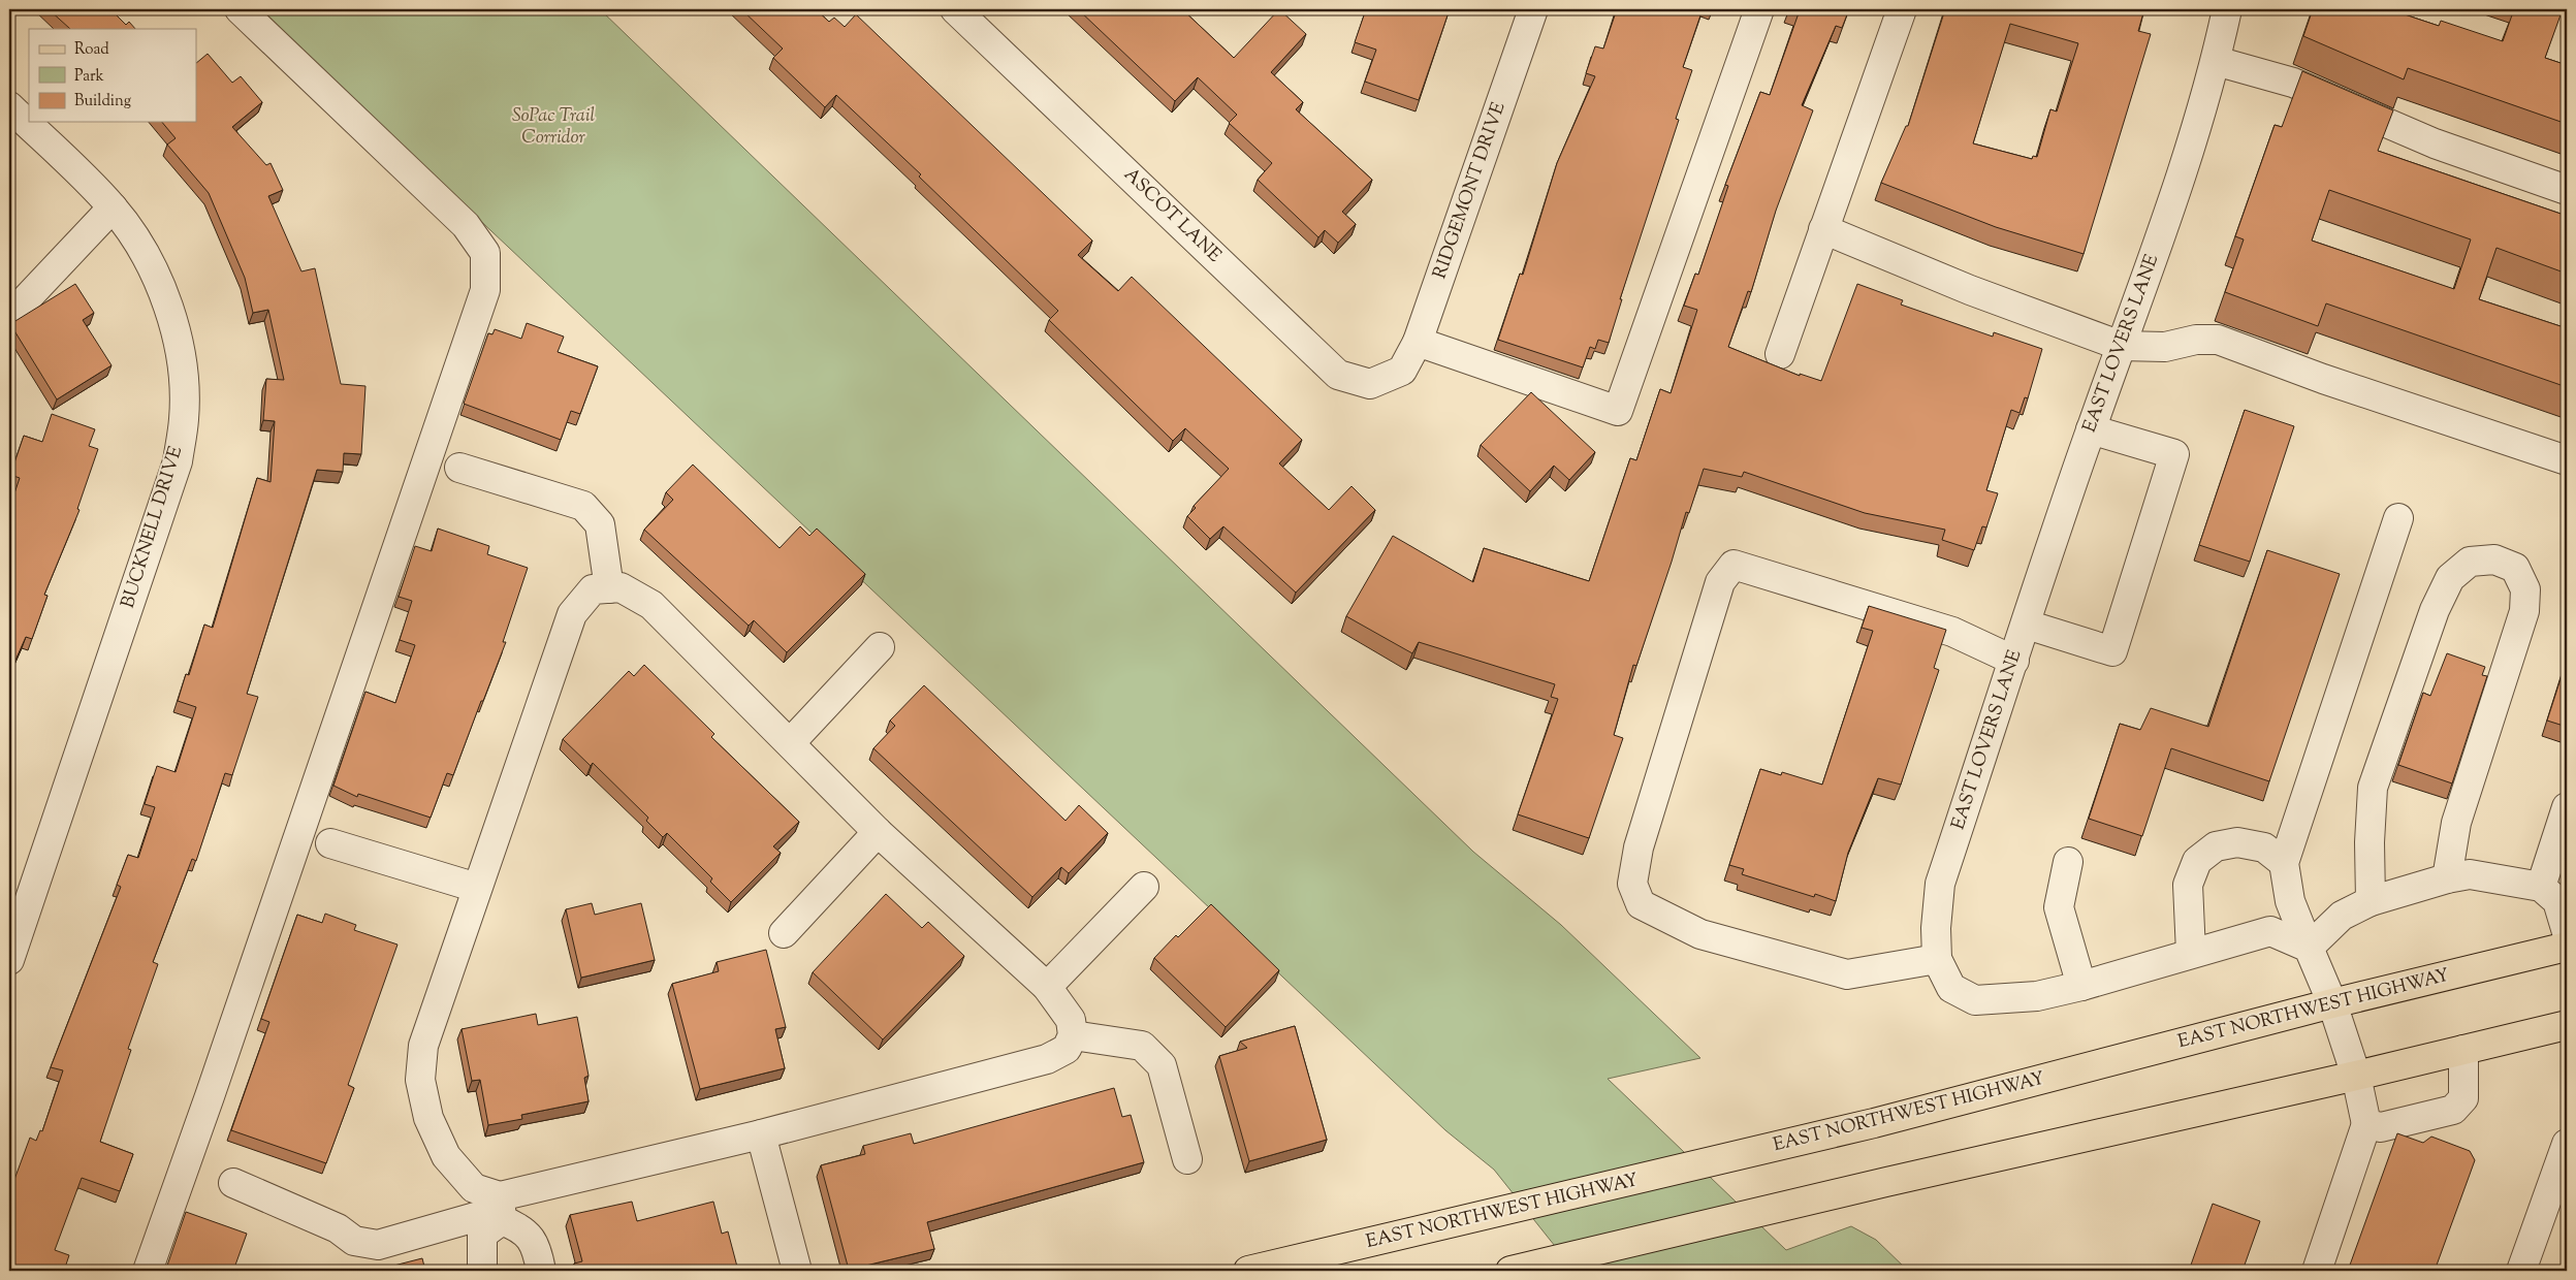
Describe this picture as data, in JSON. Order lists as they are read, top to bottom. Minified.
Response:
{"streets":{"main road":["EAST NORTHWEST HIGHWAY"],"street":["RIDGEMONT DRIVE","ASCOT LANE","EAST LOVERS LANE","BUCKNELL DRIVE"]},"crossings":[["RIDGEMONT DRIVE","ASCOT LANE"]],"parks":["SoPac Trail Corridor"],"legend":["Road","Park","Building"]}
